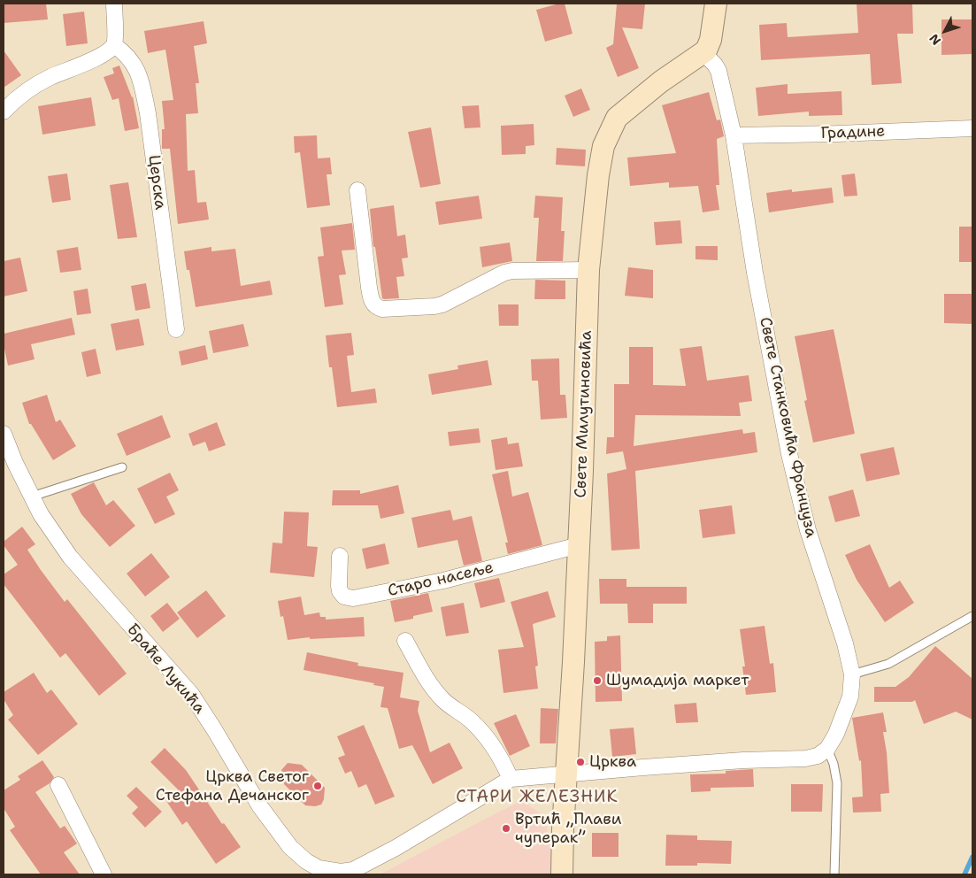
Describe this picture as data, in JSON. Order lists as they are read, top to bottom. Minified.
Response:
{"streets":{"street":["Градине","Церска","Свете Милутиновића","Свете Станковића Француза","Старо насеље","Браће Лукића"]},"crossings":[["Градине","Свете Станковића Француза"],["Свете Милутиновића","Свете Станковића Француза"],["Свете Милутиновића","Старо насеље"],["Свете Милутиновића","Браће Лукића"]],"districts":["СТАРИ ЖЕЛЕЗНИК"],"places":["Шумадија маркет","Црква","Црква Светог Стефана Дечанског","Вртић „Плави чуперак”"],"north":"bottom left"}
